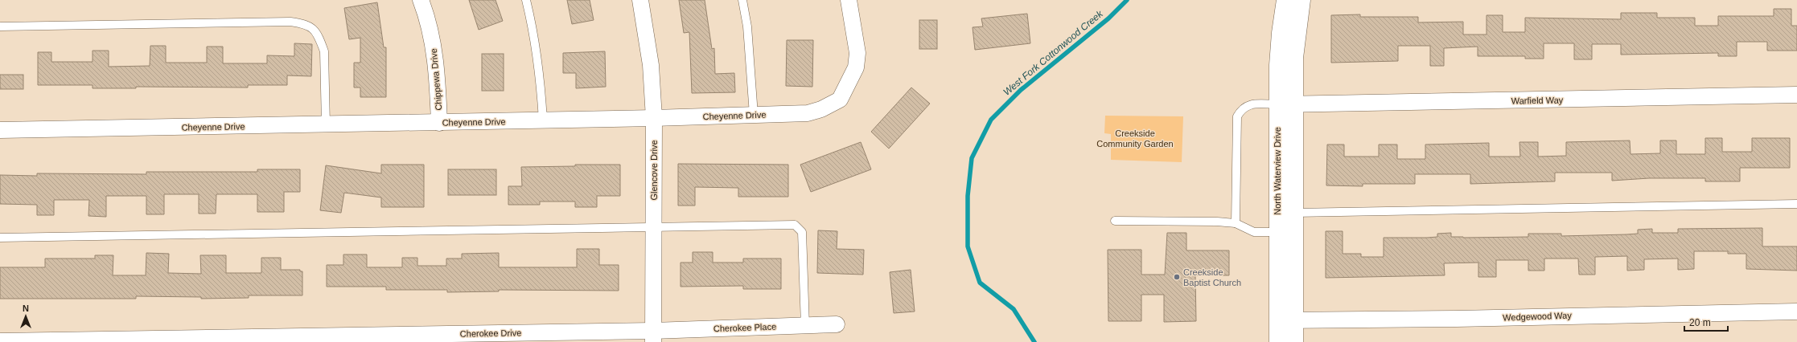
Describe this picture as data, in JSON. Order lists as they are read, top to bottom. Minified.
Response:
{"streets":{"street":["Chippewa Drive","Warfield Way","Cheyenne Drive","Glencove Drive","North Waterview Drive","Wedgewood Way","Cherokee Place","Cherokee Drive"]},"crossings":[["Chippewa Drive","Cheyenne Drive"],["Warfield Way","North Waterview Drive"],["Cheyenne Drive","Glencove Drive"],["Glencove Drive","Cherokee Place"],["Glencove Drive","Cherokee Drive"],["North Waterview Drive","Wedgewood Way"],["Cherokee Place","Cherokee Drive"]],"water":["West Fork Cottonwood Creek"],"parks":["Creekside Community Garden"],"places":["Creekside Baptist Church"],"scale_bar":"20 m","north":"top"}
